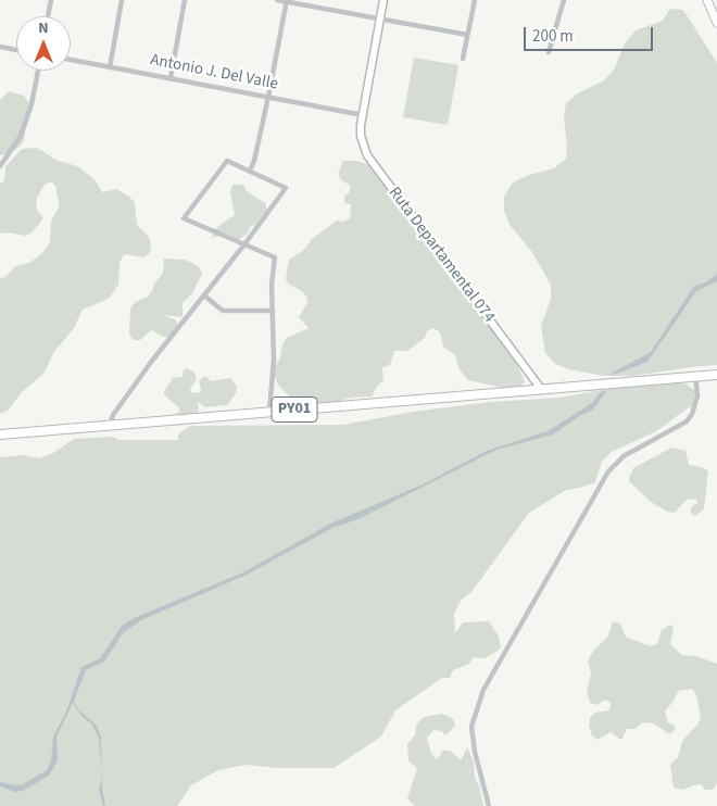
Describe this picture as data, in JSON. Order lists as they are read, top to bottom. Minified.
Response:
{"streets":{"highway":["PY01"],"street":["Antonio J. Del Valle","Ruta Departamental 074"]},"crossings":[["Antonio J. Del Valle","Ruta Departamental 074"],["Ruta Departamental 074","PY01"]],"scale_bar":"200 m","north":"top"}
